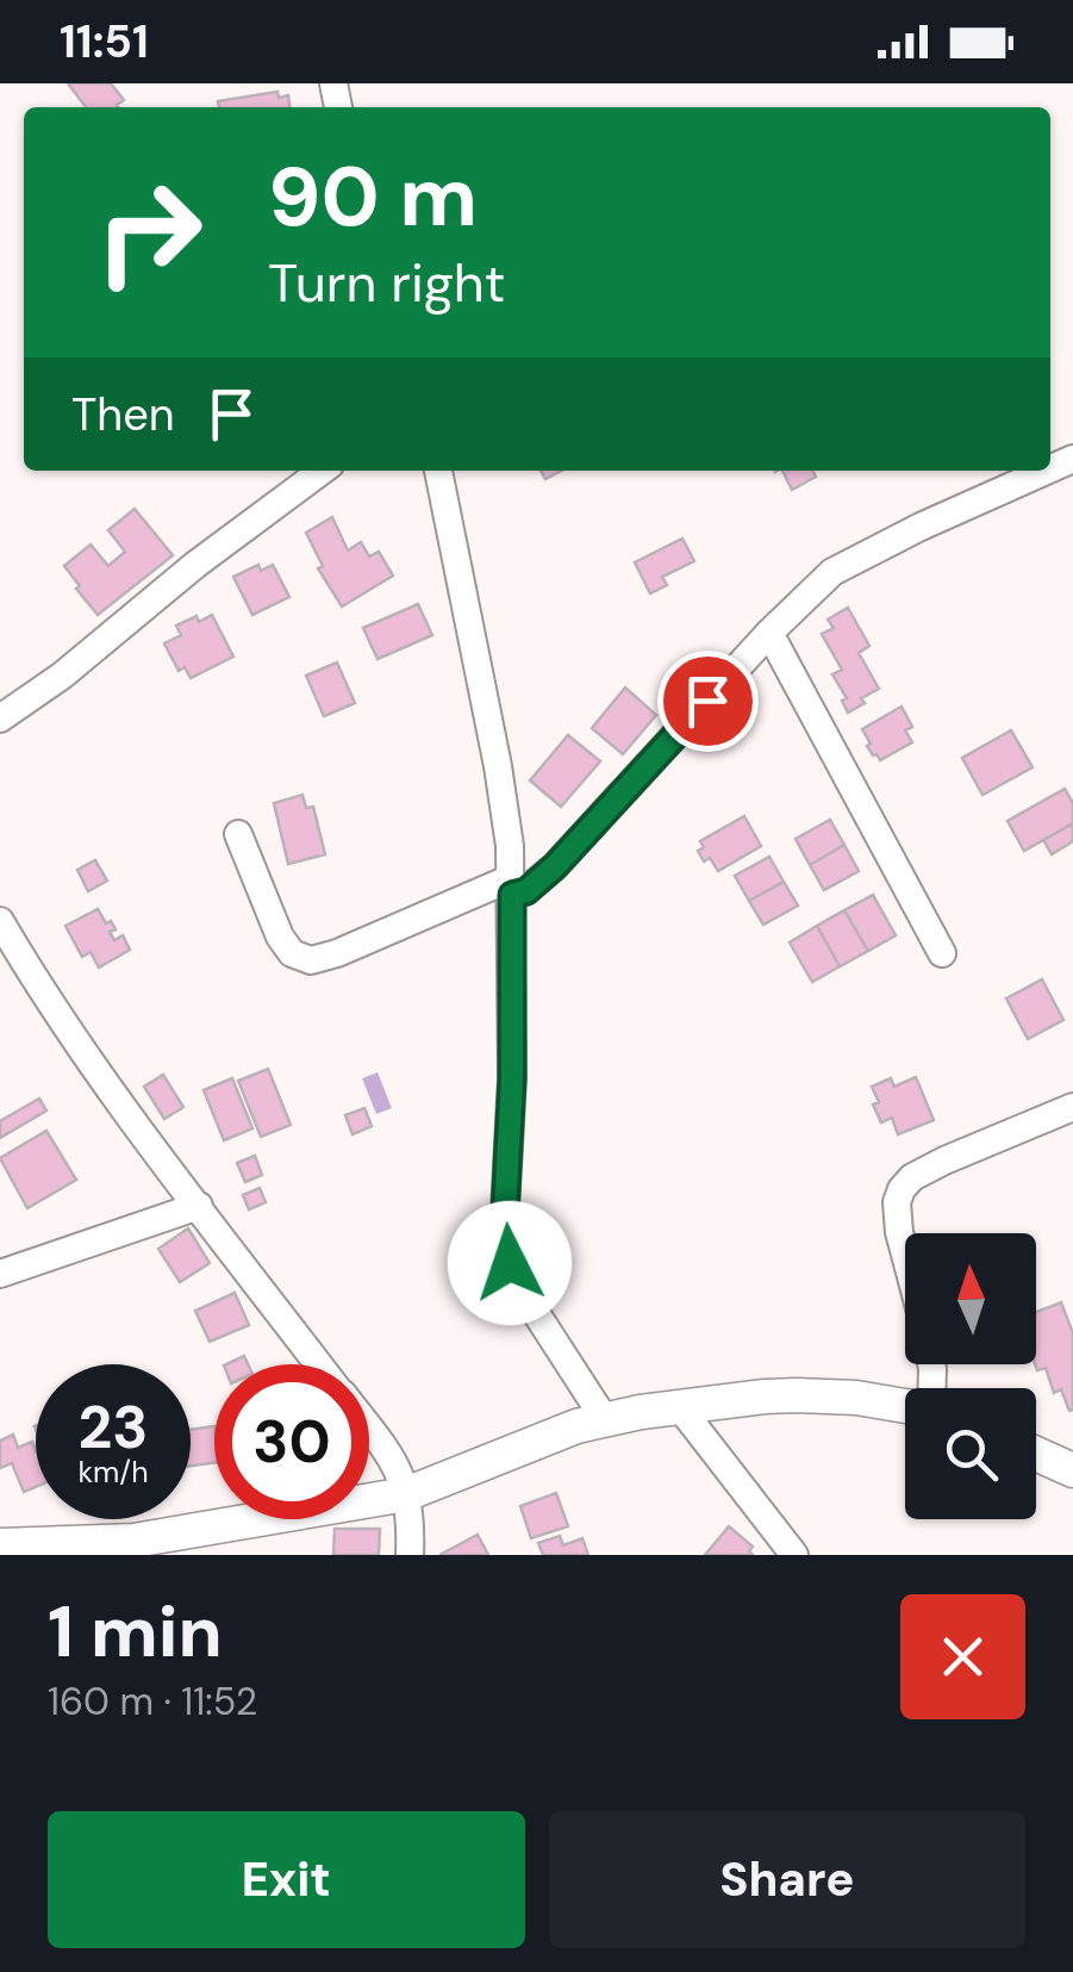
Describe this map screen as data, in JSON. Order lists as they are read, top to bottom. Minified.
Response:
{"north":"top","page":{"status":"11:51","turn":["90 m","Turn right"],"then":"Then","speed":"23 km/h","limit":"30","heading":["1 min","160 m · 11:52"],"buttons":["Exit","Share"]}}
